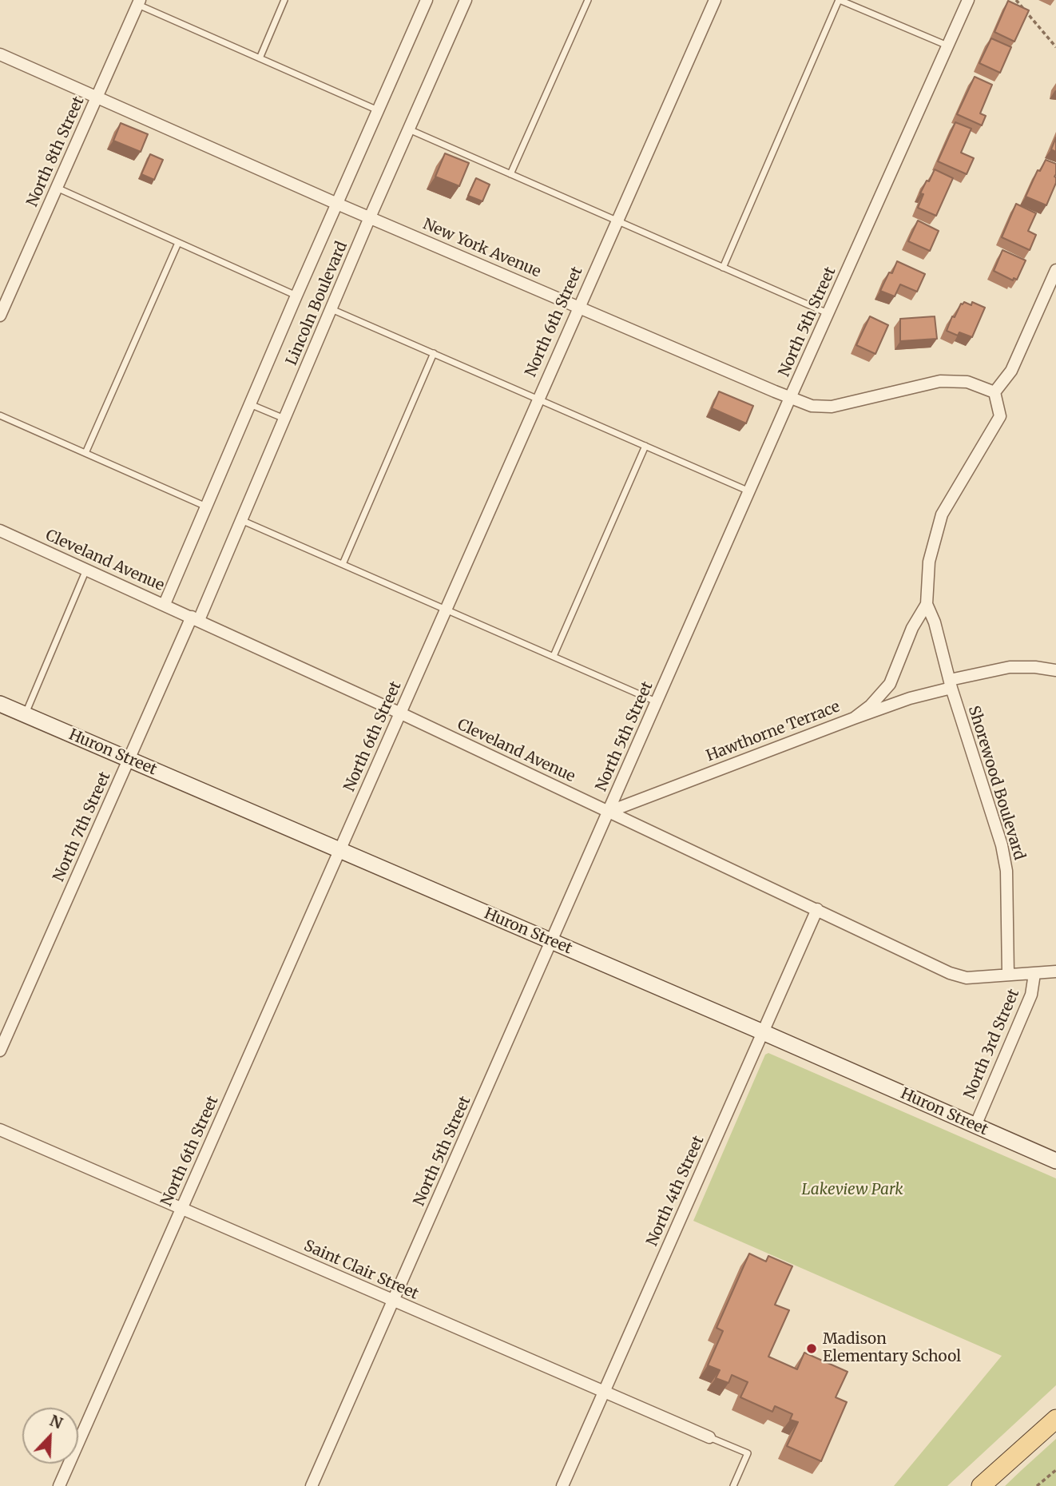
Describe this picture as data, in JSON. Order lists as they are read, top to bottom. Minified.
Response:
{"streets":{"street":["North 8th Street","New York Avenue","Lincoln Boulevard","North 6th Street","North 5th Street","Cleveland Avenue","Hawthorne Terrace","Huron Street","Shorewood Boulevard","North 7th Street","North 3rd Street","North 4th Street","Saint Clair Street"]},"crossings":[["North 8th Street","New York Avenue"],["New York Avenue","Lincoln Boulevard"],["New York Avenue","North 6th Street"],["New York Avenue","North 5th Street"],["New York Avenue","Shorewood Boulevard"],["Lincoln Boulevard","Cleveland Avenue"],["Lincoln Boulevard","North 7th Street"],["North 6th Street","Cleveland Avenue"],["North 6th Street","Huron Street"],["North 6th Street","Saint Clair Street"],["North 5th Street","Cleveland Avenue"],["North 5th Street","Hawthorne Terrace"],["North 5th Street","Huron Street"],["North 5th Street","Saint Clair Street"],["Cleveland Avenue","Hawthorne Terrace"],["Cleveland Avenue","Shorewood Boulevard"],["Cleveland Avenue","North 7th Street"],["Cleveland Avenue","North 3rd Street"],["Cleveland Avenue","North 4th Street"],["Hawthorne Terrace","Shorewood Boulevard"],["Huron Street","North 7th Street"],["Huron Street","North 3rd Street"],["Huron Street","North 4th Street"],["North 4th Street","Saint Clair Street"]],"parks":["Lakeview Park"],"places":["Madison Elementary School"],"north":"top right"}
